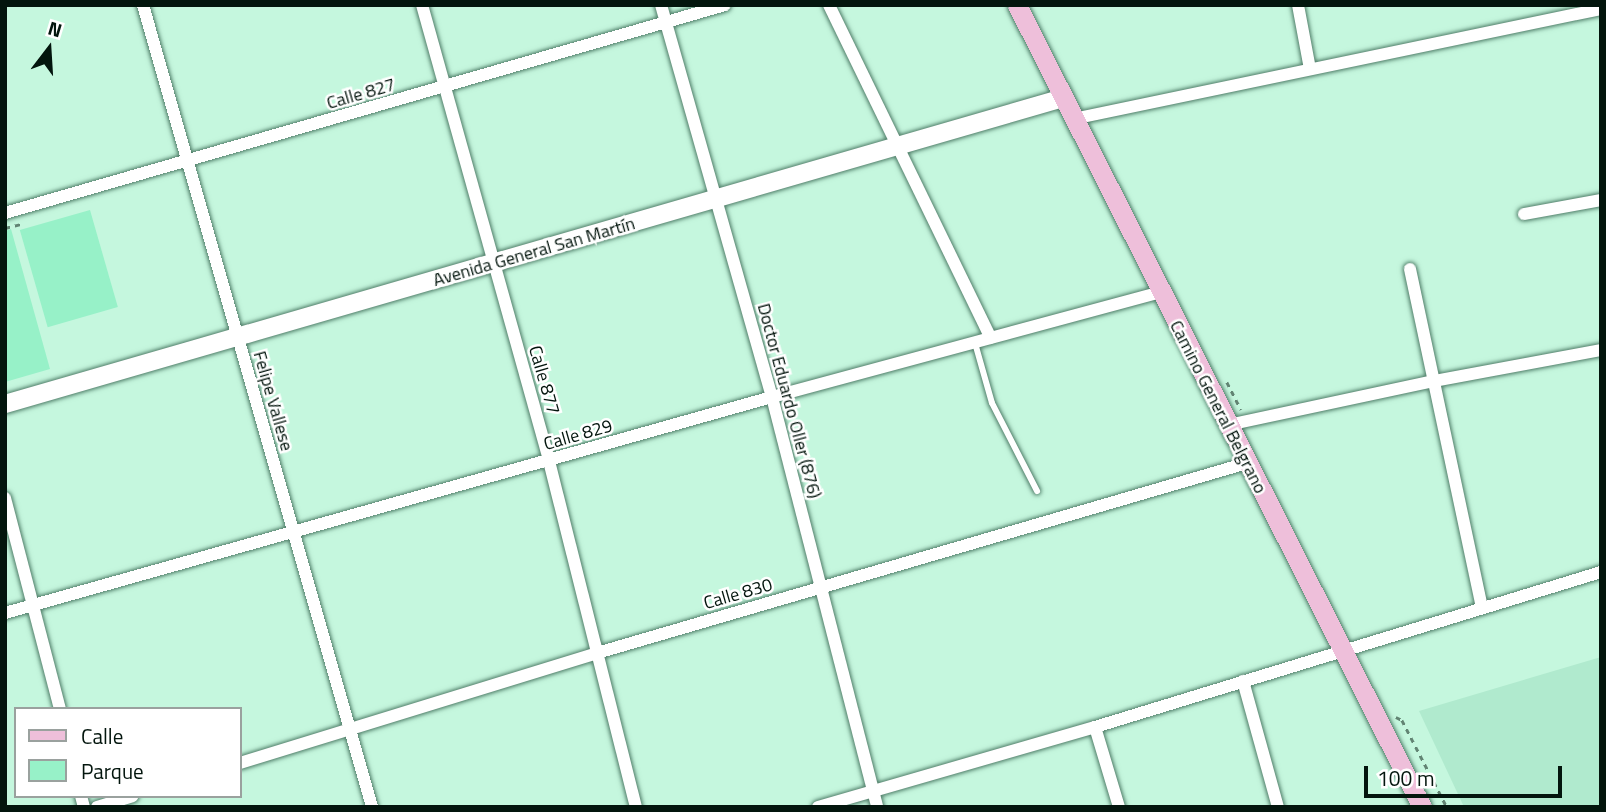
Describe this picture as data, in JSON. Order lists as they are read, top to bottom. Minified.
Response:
{"streets":{"main road":["Avenida General San Martín","Camino General Belgrano"],"street":["Calle 827","Calle 877","Felipe Vallese","Doctor Eduardo Oller (876)","Calle 829","Calle 830"]},"crossings":[["Calle 827","Calle 877"],["Calle 827","Felipe Vallese"],["Calle 827","Doctor Eduardo Oller (876)"],["Avenida General San Martín","Calle 877"],["Avenida General San Martín","Felipe Vallese"],["Avenida General San Martín","Doctor Eduardo Oller (876)"],["Avenida General San Martín","Camino General Belgrano"],["Calle 877","Calle 829"],["Calle 877","Calle 830"],["Felipe Vallese","Calle 829"],["Felipe Vallese","Calle 830"],["Doctor Eduardo Oller (876)","Calle 829"],["Doctor Eduardo Oller (876)","Calle 830"],["Camino General Belgrano","Calle 829"],["Camino General Belgrano","Calle 830"]],"legend":["Calle","Parque"],"scale_bar":"100 m","north":"top"}
